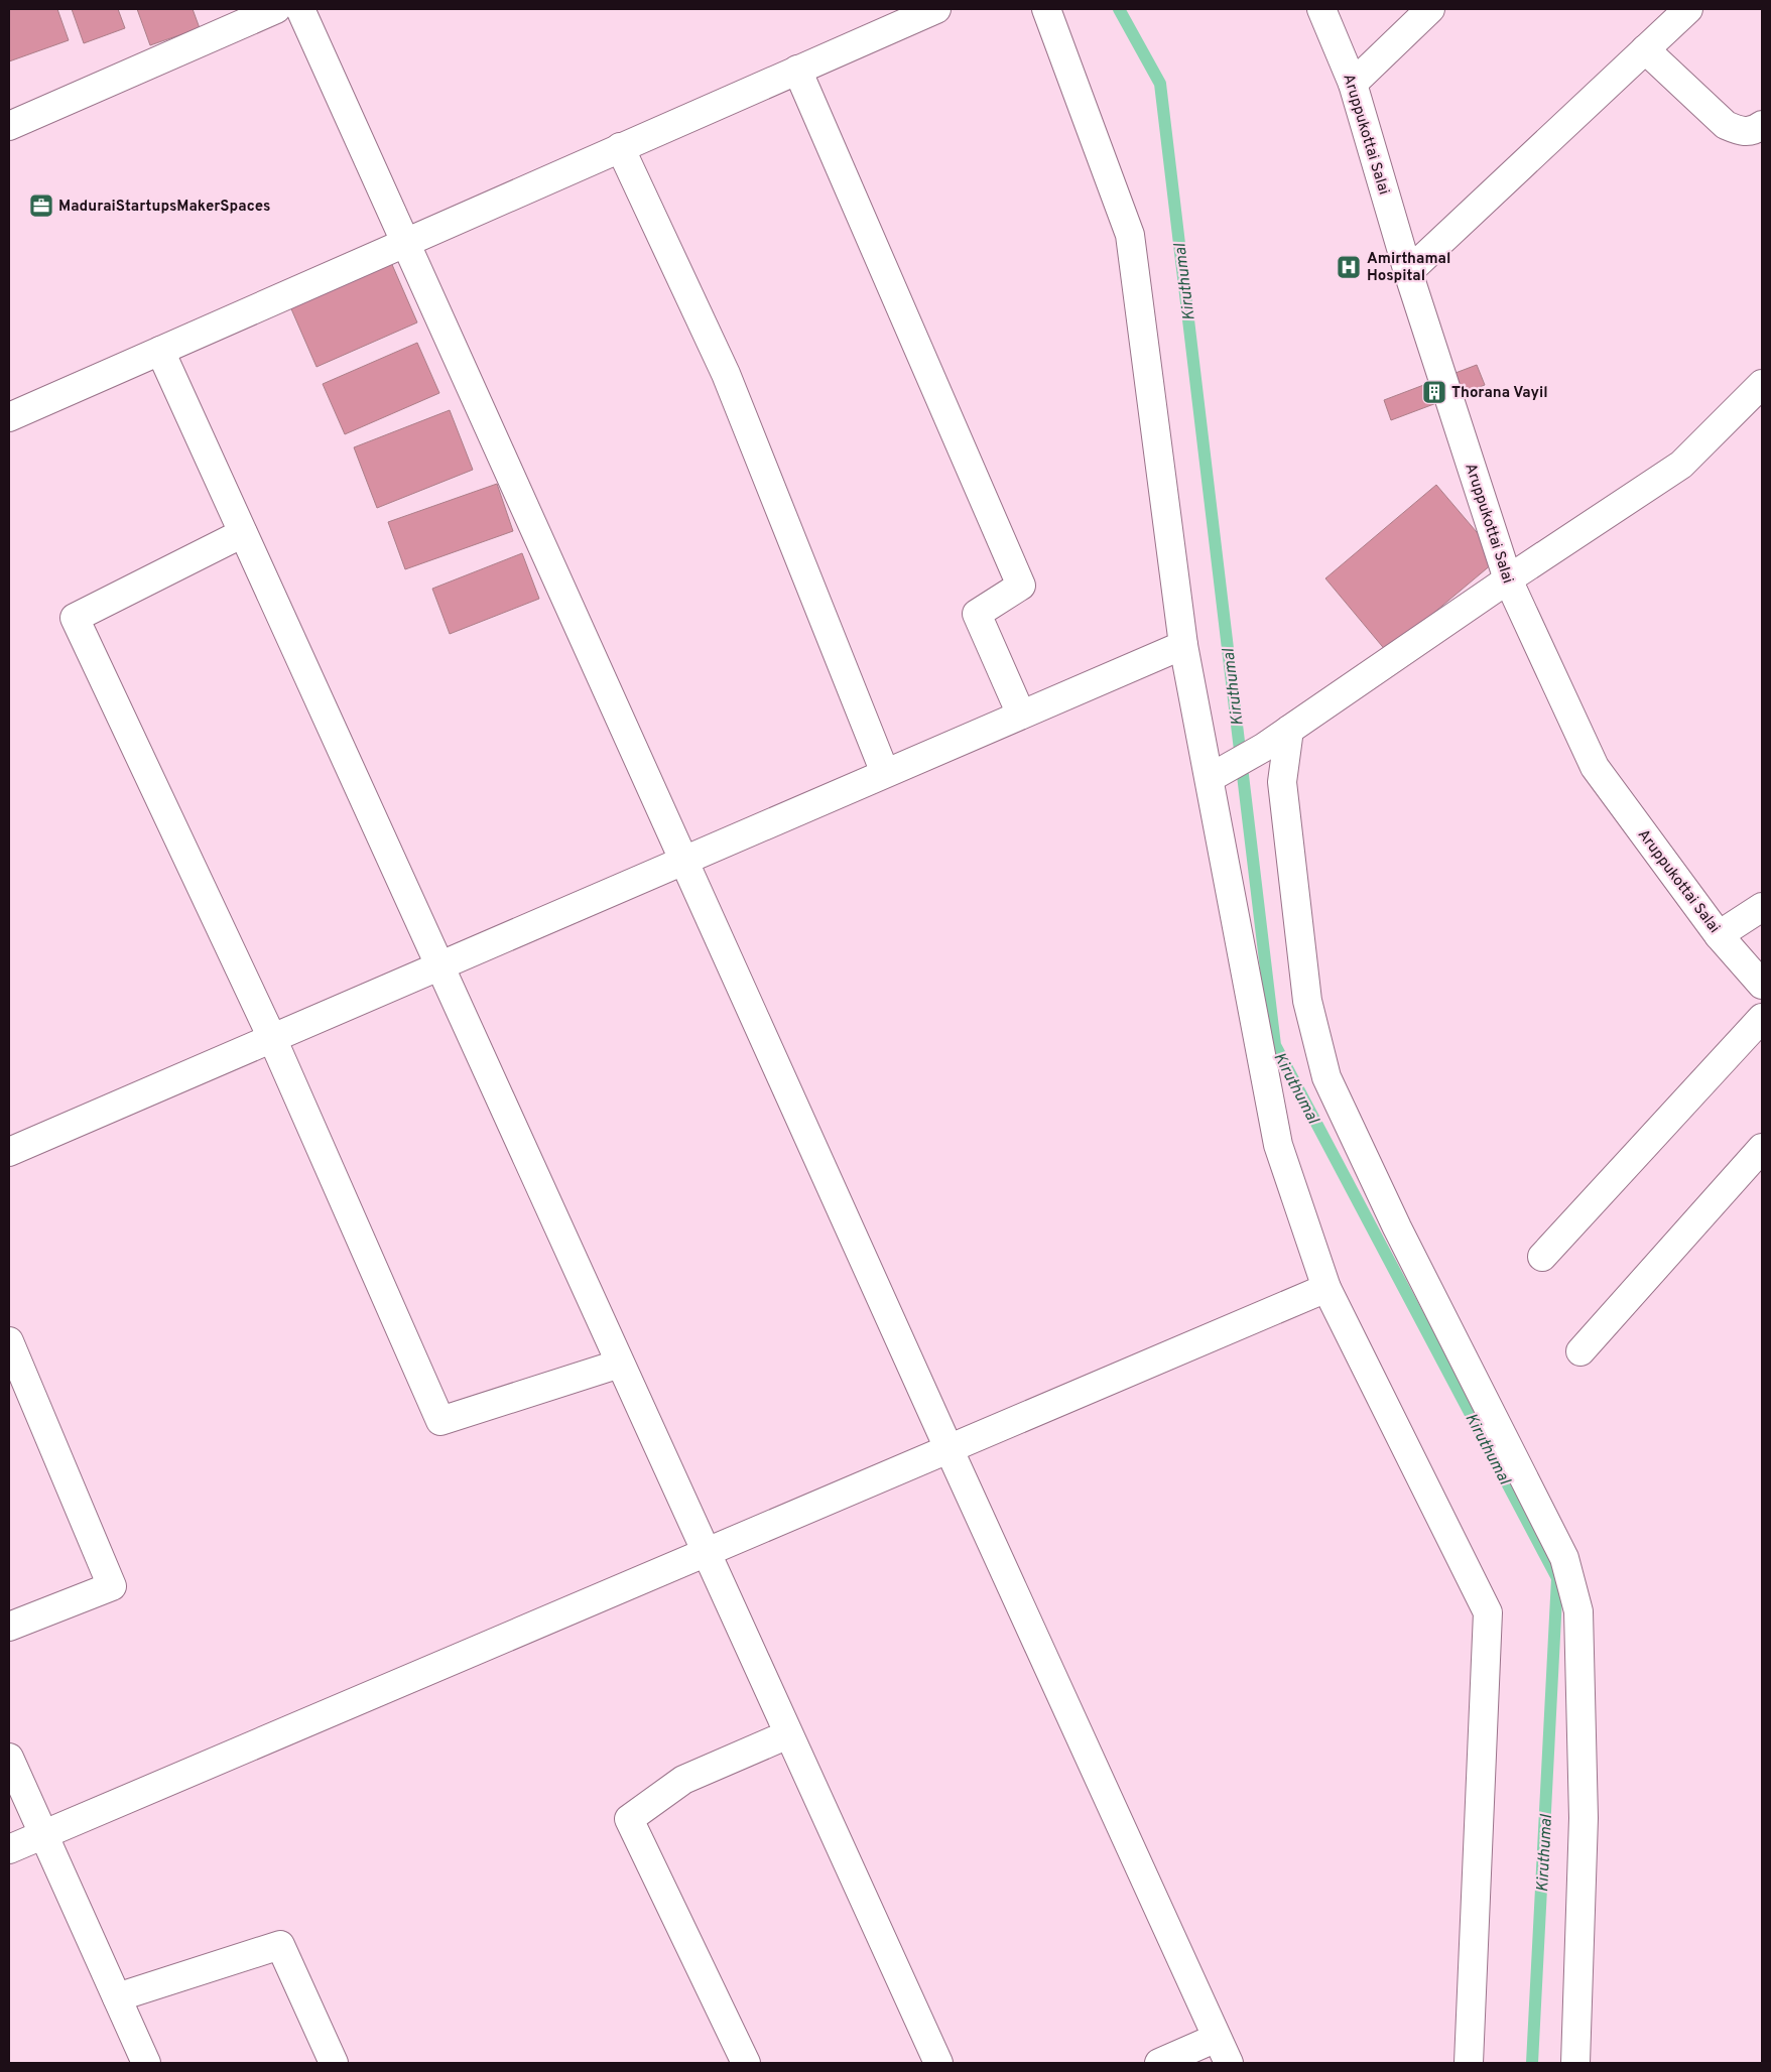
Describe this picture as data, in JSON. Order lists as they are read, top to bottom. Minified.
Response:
{"streets":{"street":["Aruppukottai Salai"]},"water":["Kiruthumal"],"places":{"office":["MaduraiStartupsMakerSpaces"],"hospital":["Amirthamal Hospital"],"building":["Thorana Vayil"]}}
